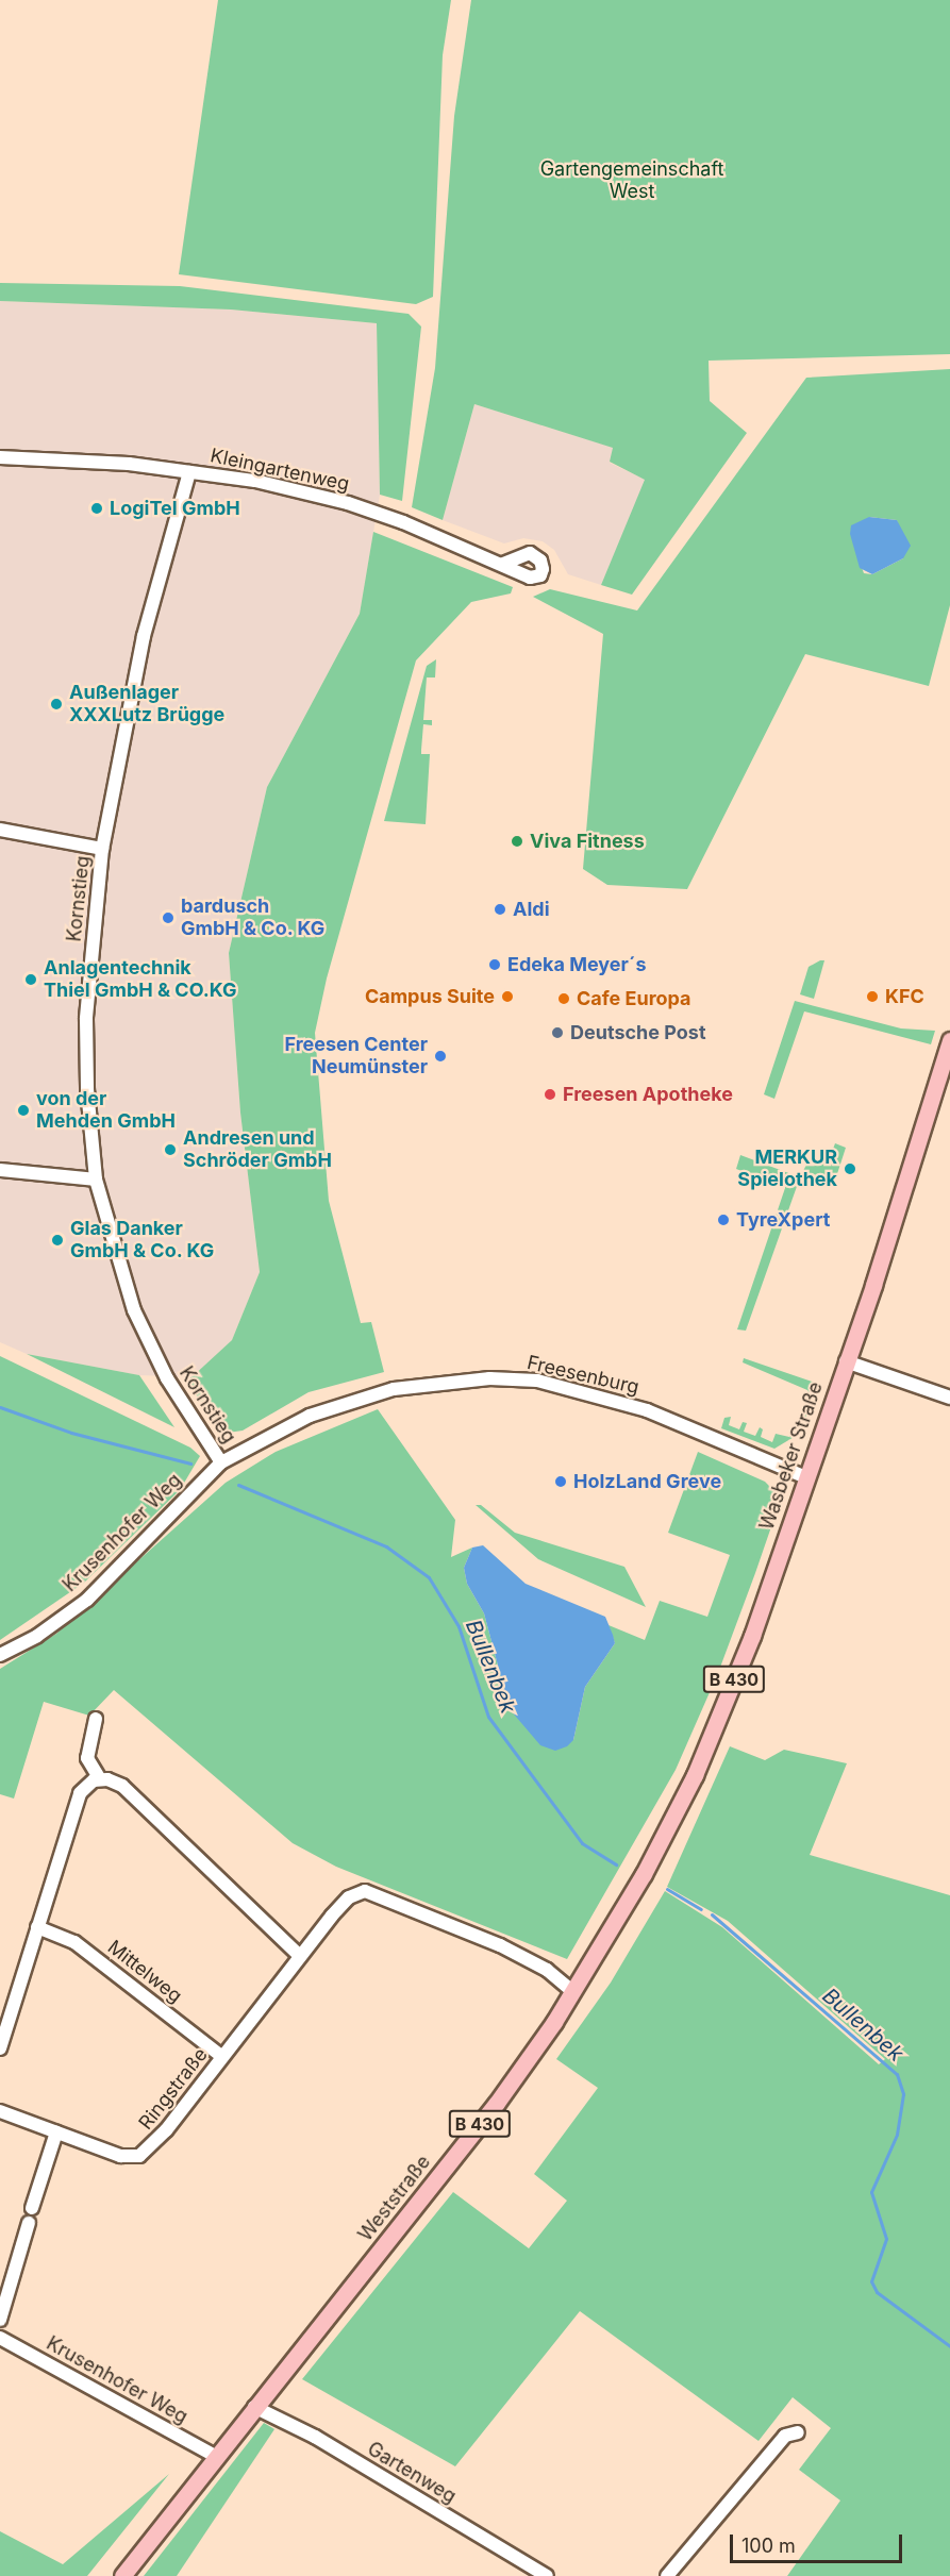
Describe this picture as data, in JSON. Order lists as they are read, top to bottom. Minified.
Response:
{"streets":{"main road":["Wasbeker Straße","B 430","Weststraße"],"street":["Kleingartenweg","Kornstieg","Freesenburg","Krusenhofer Weg","Mittelweg","Ringstraße","Gartenweg"]},"crossings":[["Kleingartenweg","Kornstieg"],["Kornstieg","Freesenburg"],["Freesenburg","Wasbeker Straße"],["Freesenburg","Krusenhofer Weg"],["Wasbeker Straße","Weststraße"],["Krusenhofer Weg","Weststraße"],["Mittelweg","Ringstraße"],["Ringstraße","Weststraße"],["Weststraße","Gartenweg"]],"water":["Bullenbek"],"parks":["Gartengemeinschaft West"],"places":["LogiTel GmbH","Außenlager XXXLutz Brügge","Viva Fitness","Aldi","bardusch GmbH & Co. KG","Edeka Meyer´s","Anlagentechnik Thiel GmbH & CO.KG","Campus Suite","KFC","Cafe Europa","Deutsche Post","Freesen Center Neumünster","Freesen Apotheke","von der Mehden GmbH","Andresen und Schröder GmbH","MERKUR Spielothek","TyreXpert","Glas Danker GmbH & Co. KG","HolzLand Greve"],"scale_bar":"100 m"}
